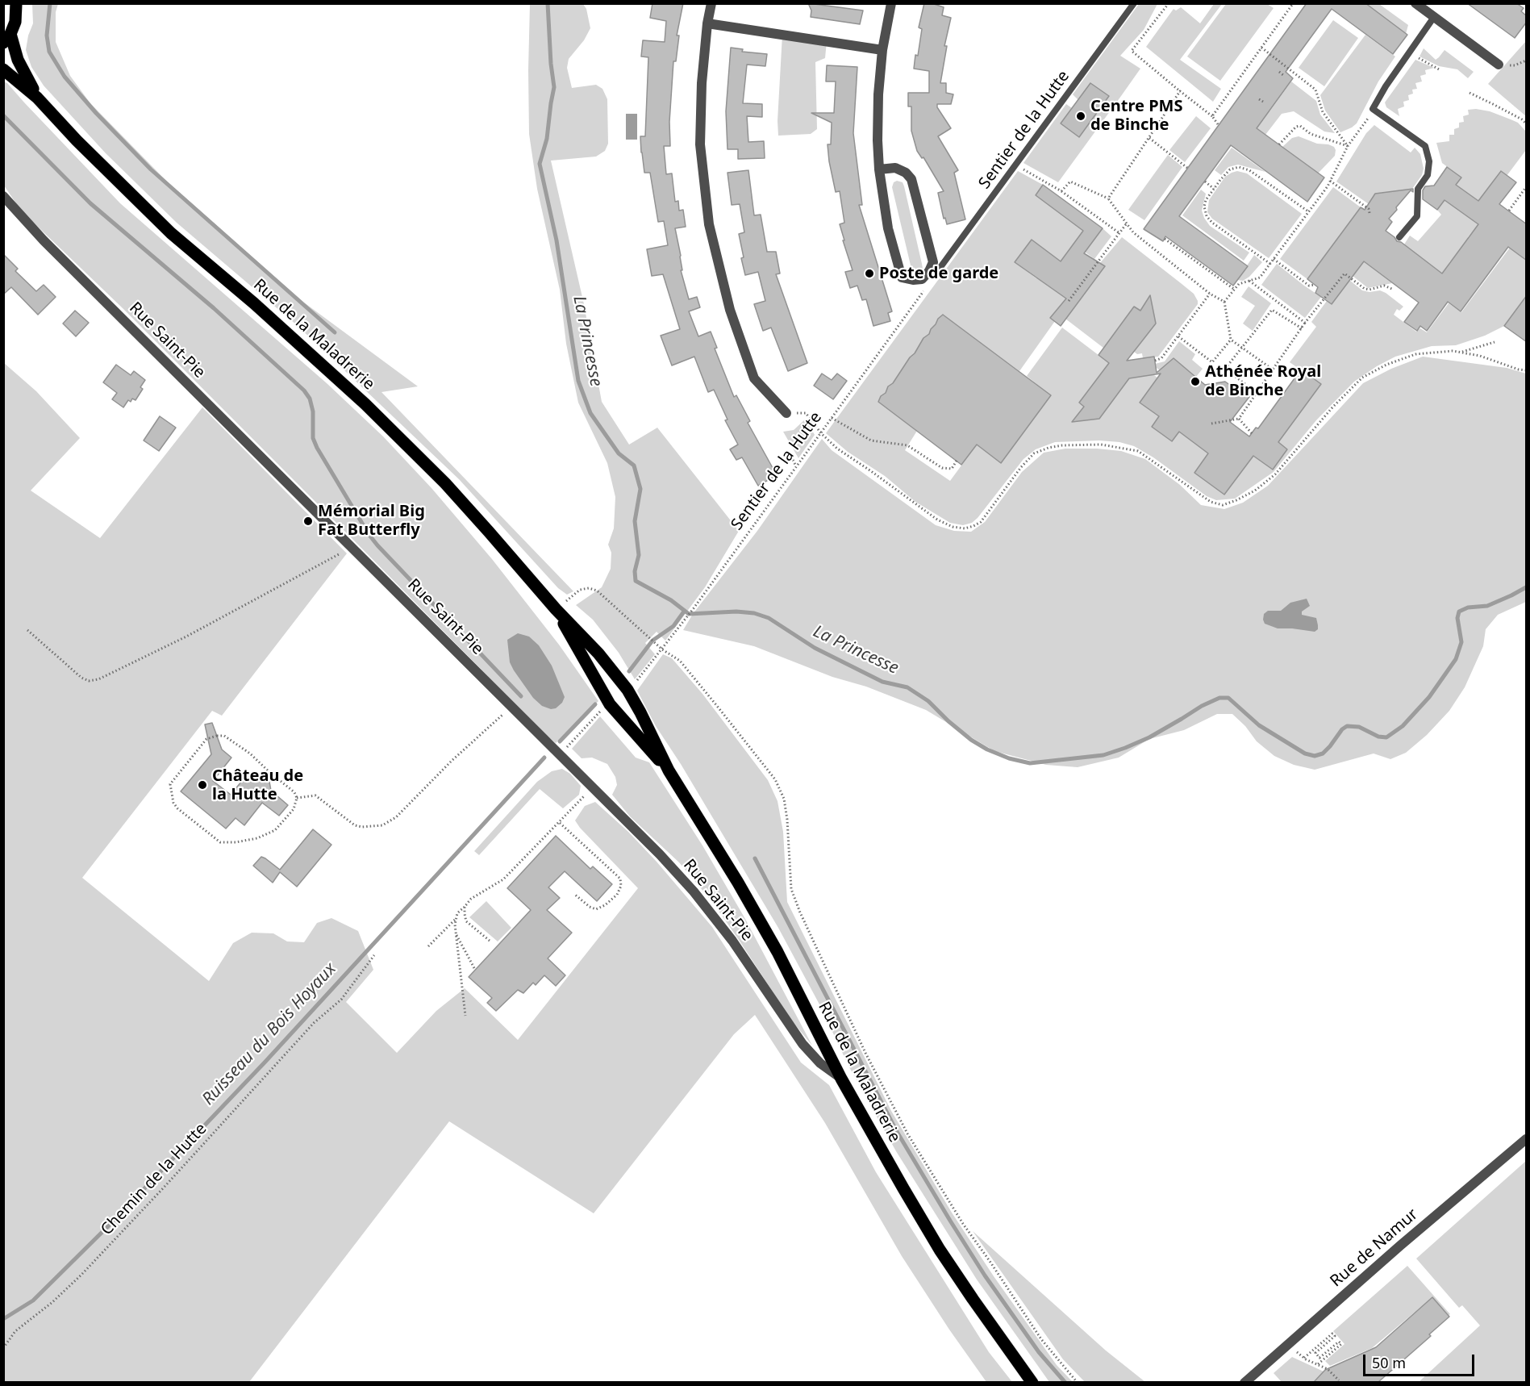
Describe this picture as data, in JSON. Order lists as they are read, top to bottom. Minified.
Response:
{"streets":{"main road":["Rue de la Maladrerie"],"street":["Rue Saint-Pie","Rue de Namur"],"lane":["Sentier de la Hutte"],"path":["Chemin de la Hutte"]},"crossings":[["Rue de la Maladrerie","Rue Saint-Pie"]],"water":["La Princesse","Ruisseau du Bois Hoyaux"],"places":["Centre PMS de Binche","Poste de garde","Athénée Royal de Binche","Mémorial Big Fat Butterfly","Château de la Hutte"],"scale_bar":"50 m"}
